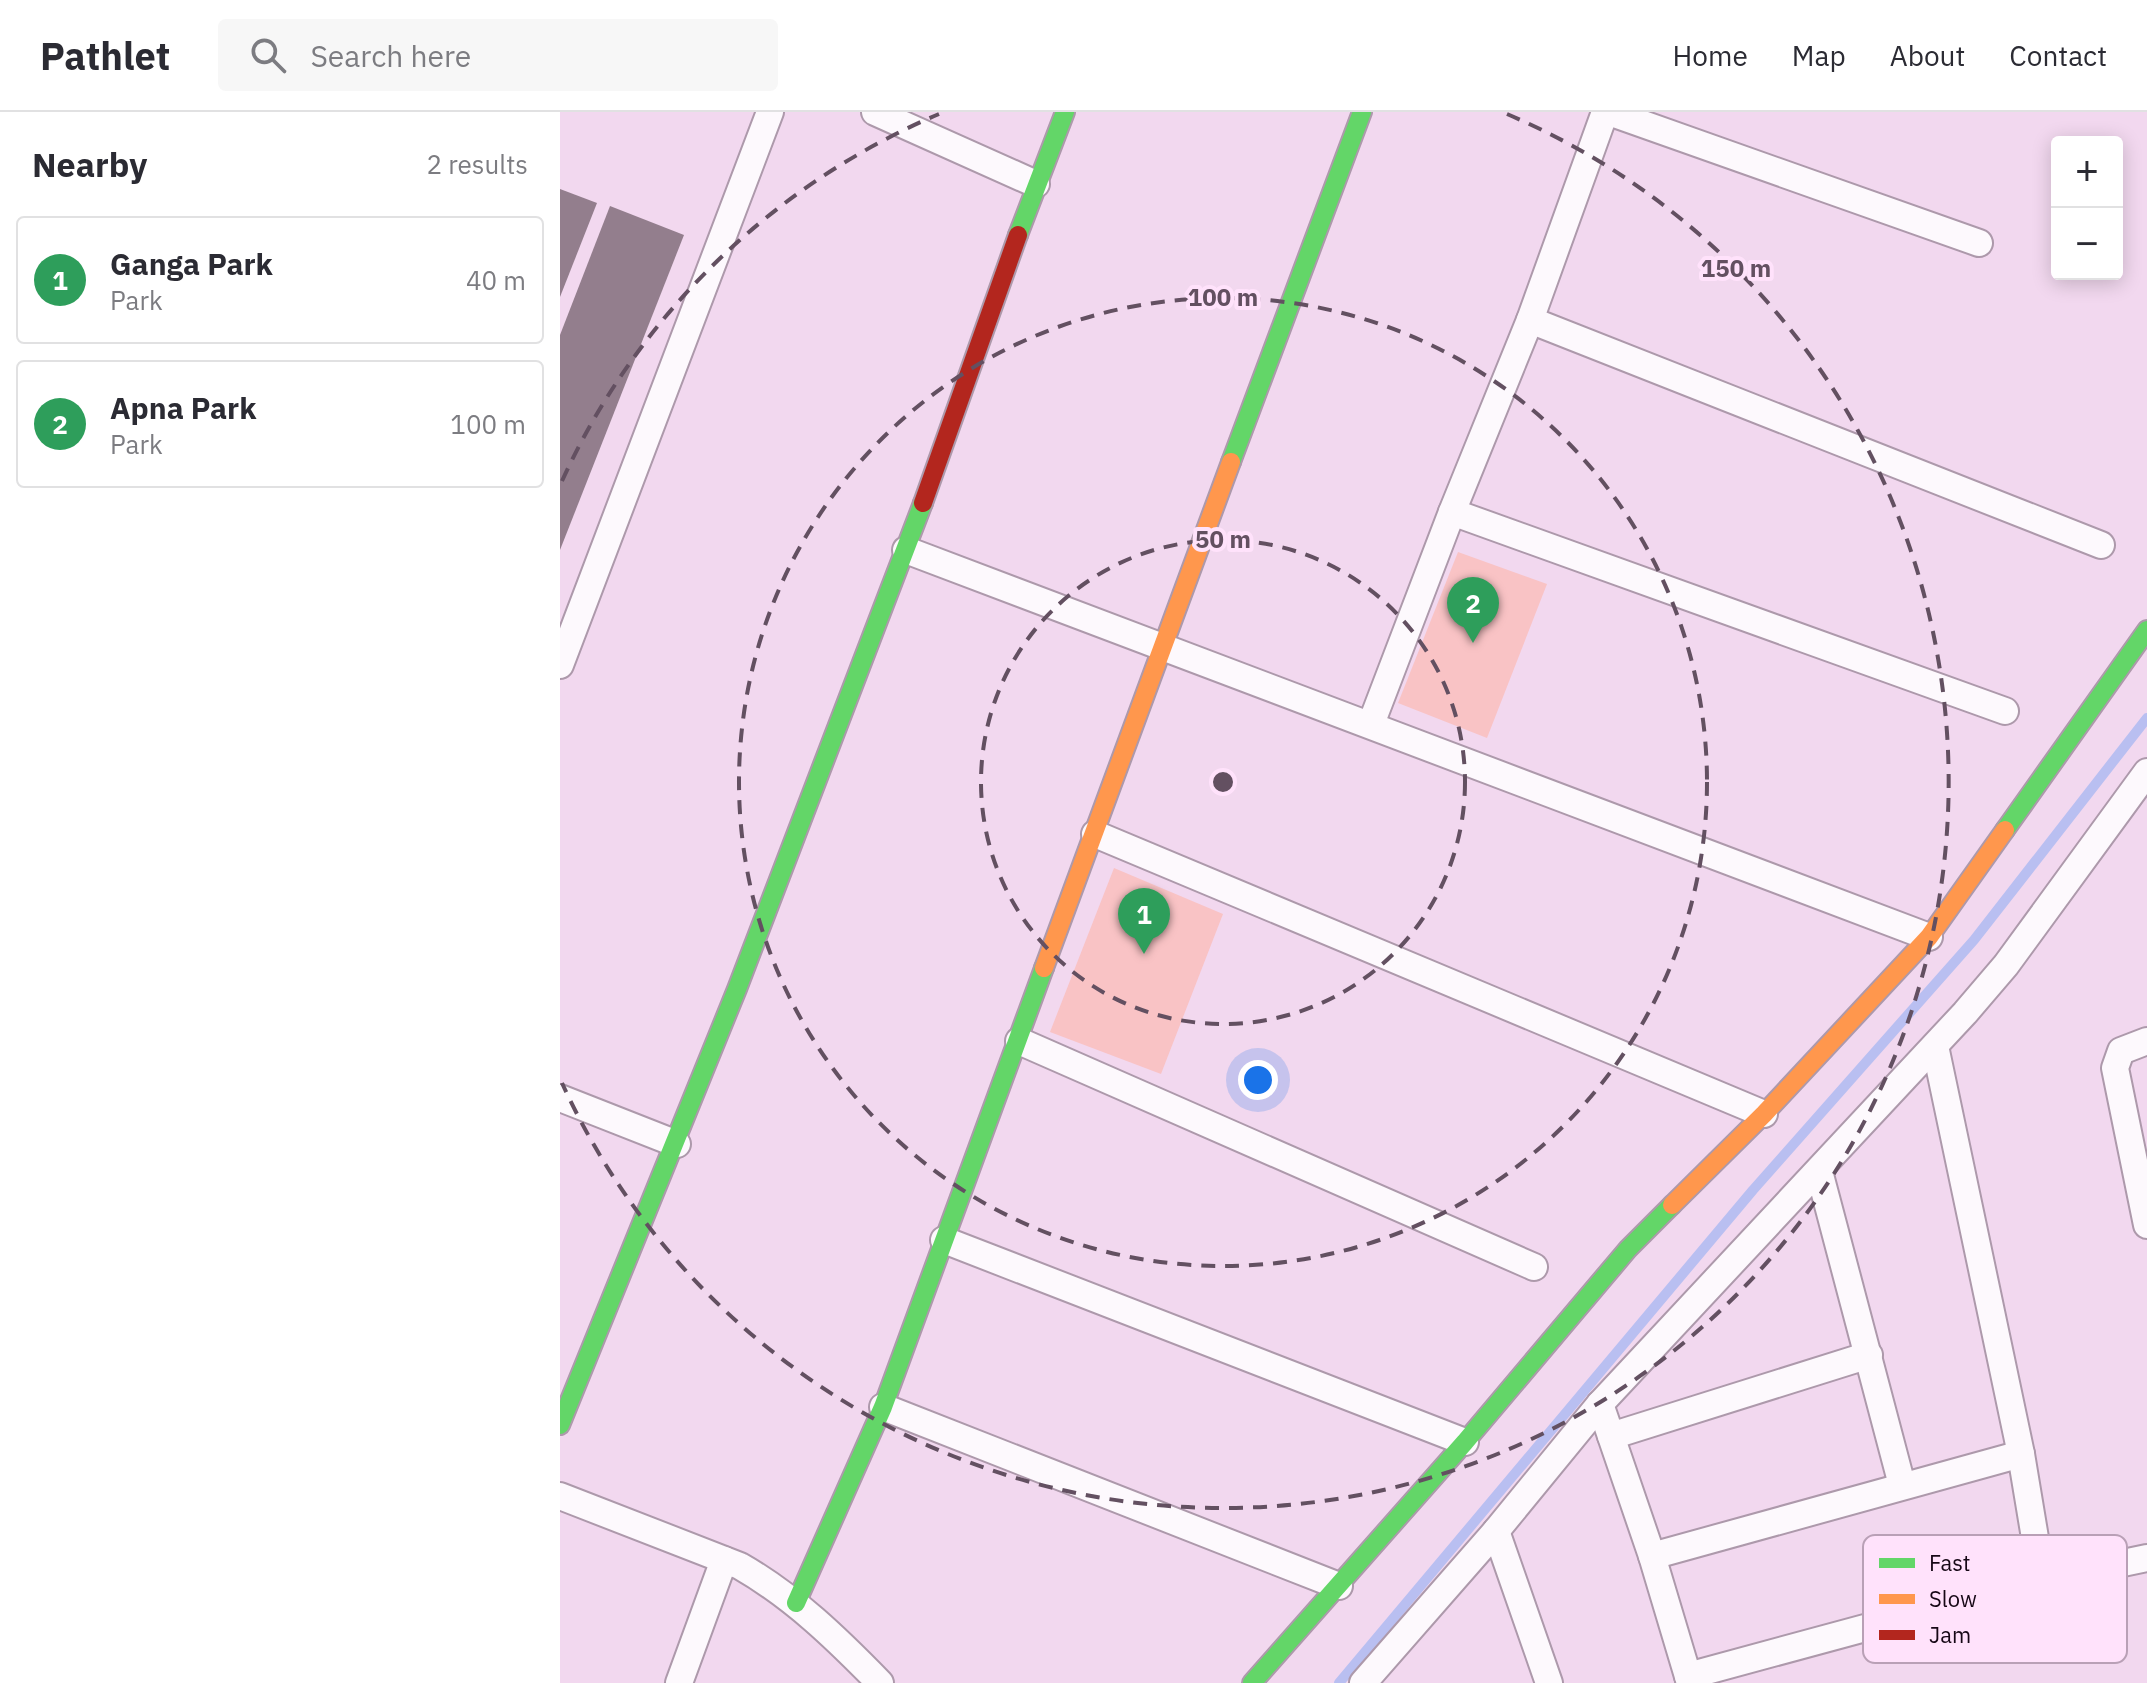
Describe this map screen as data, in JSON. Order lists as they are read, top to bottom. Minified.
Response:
{"legend":["Fast","Slow","Jam"],"page":{"header":"Pathlet","search":"Search here","nav":["Home","Map","About","Contact"],"heading":["Nearby","2 results"],"map_buttons":["+","−"],"list":[{"mark":"1","name":"Ganga Park","note":"Park","value":"40 m"},{"mark":"2","name":"Apna Park","note":"Park","value":"100 m"}],"pins":["2","1"]},"rings":["150 m","100 m","50 m"]}
